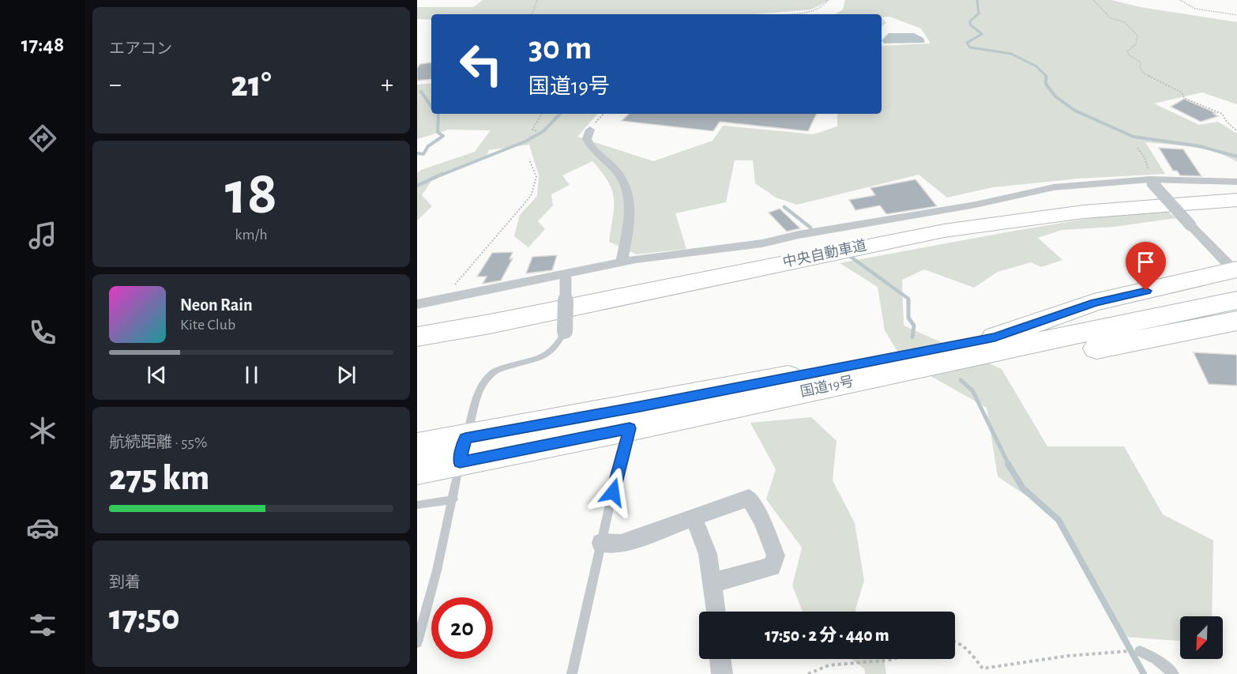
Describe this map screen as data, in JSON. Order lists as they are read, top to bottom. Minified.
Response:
{"streets":{"highway":["中央自動車道","国道19号"]},"north":"bottom left","page":{"tabs":"17:48","tile":["エアコン",["18","km/h"],["航続距離 · 55%","275 km"],["到着","17:50"]],"turn":["30 m","国道19号"],"heat":["−","21°","+"],"song":["Neon Rain","Kite Club"],"limit":"20","trip":"17:50 · 2 分 · 440 m"}}
